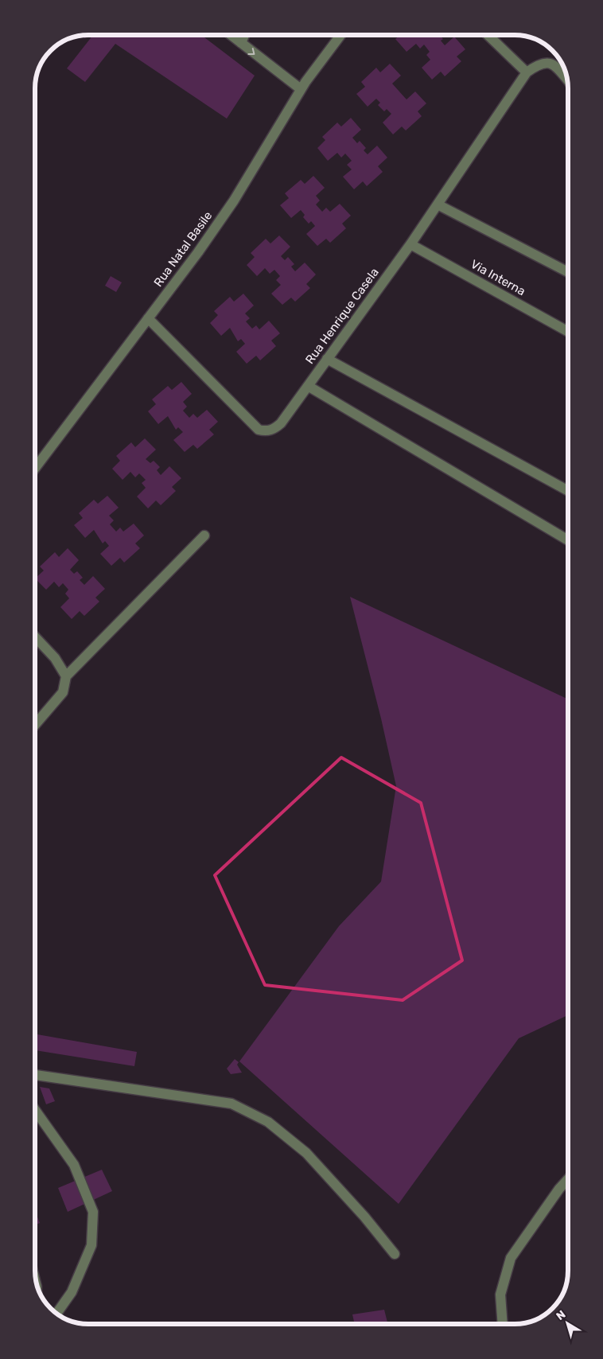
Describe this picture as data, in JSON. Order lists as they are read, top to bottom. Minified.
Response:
{"streets":{"street":["Rua Natal Basile","Via Interna","Rua Henrique Casela"]},"crossings":[["Rua Natal Basile","Rua Henrique Casela"],["Via Interna","Rua Henrique Casela"]],"north":"top left"}
